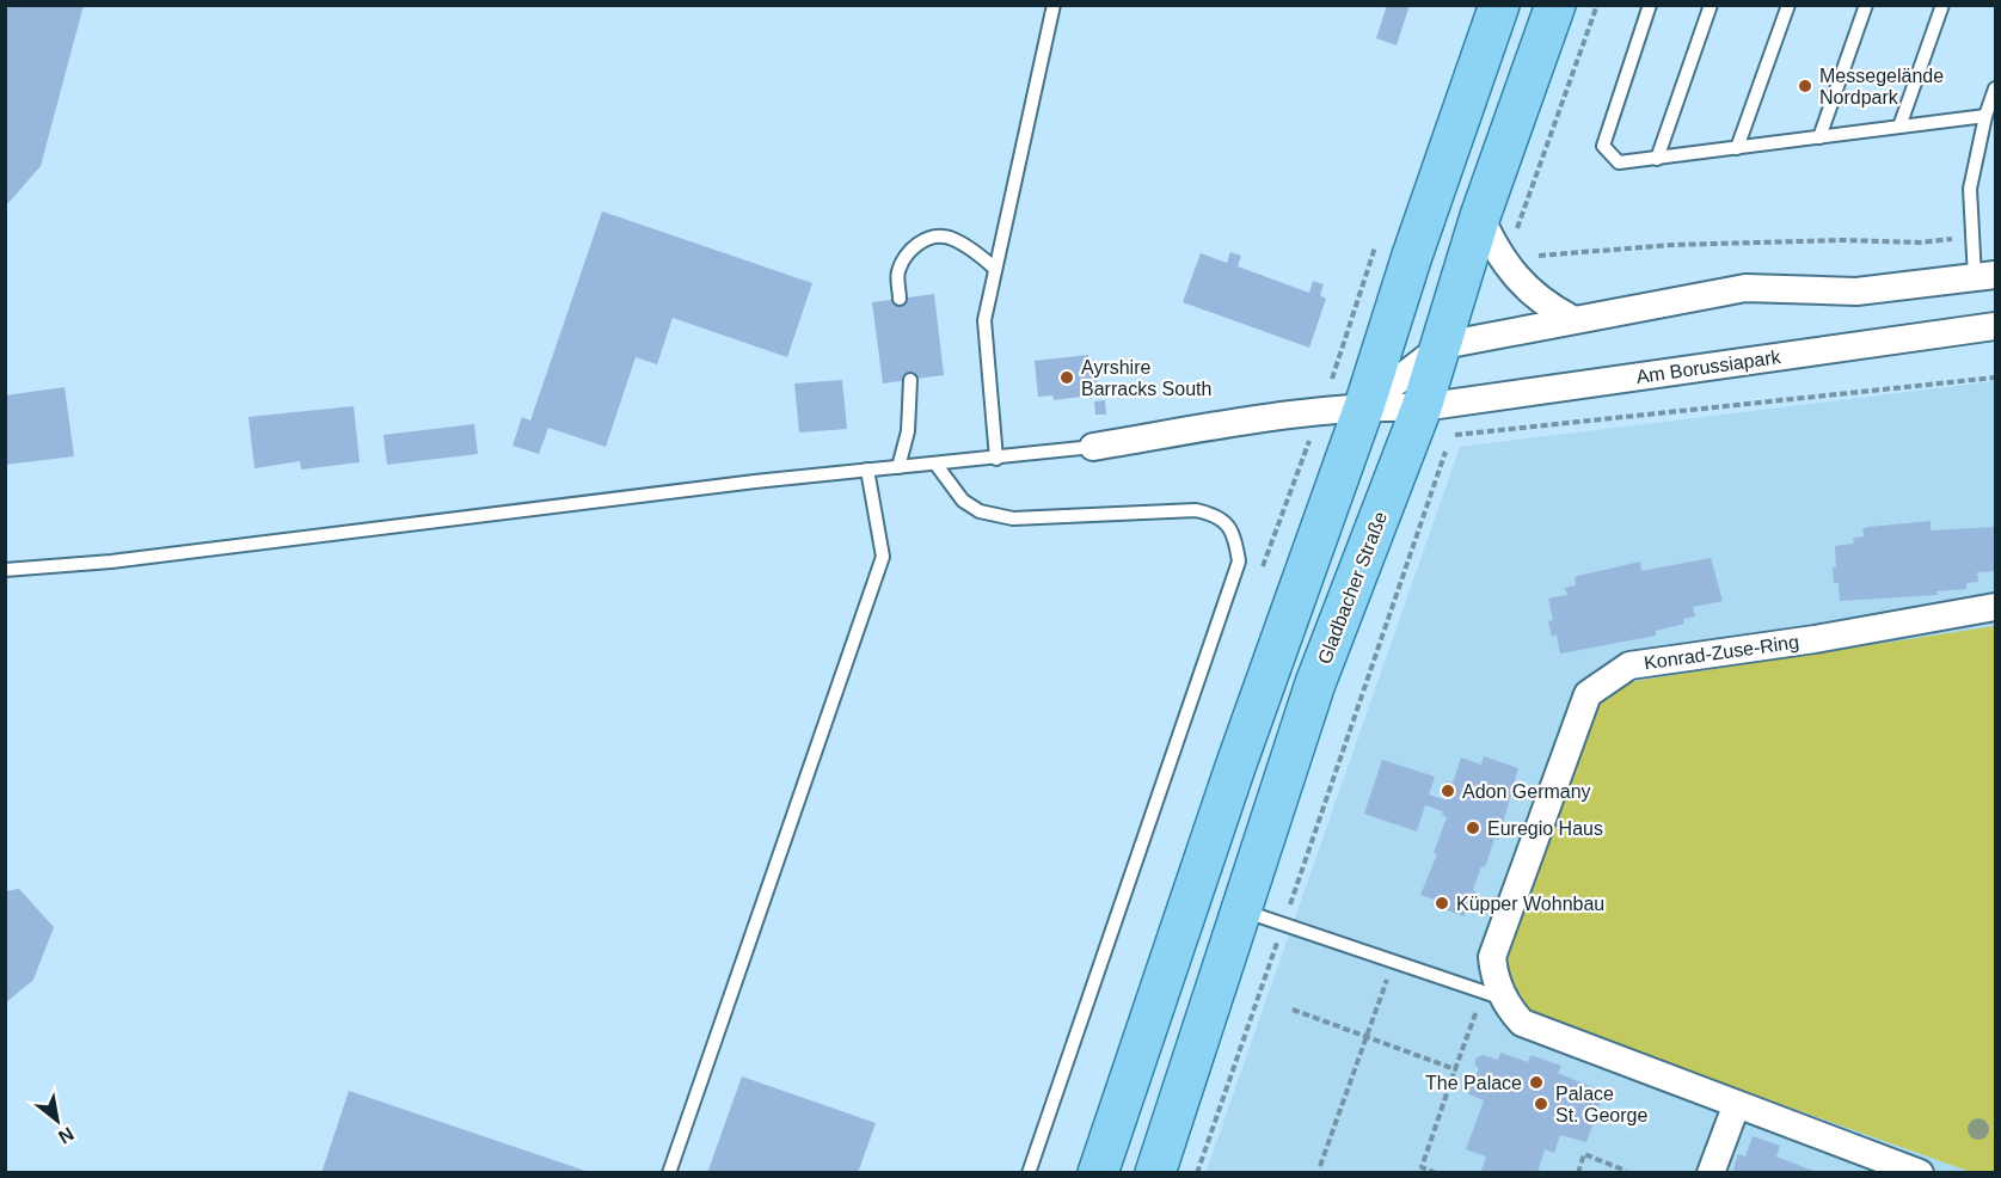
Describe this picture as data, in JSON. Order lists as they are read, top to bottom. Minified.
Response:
{"streets":{"main road":["Gladbacher Straße"],"street":["Am Borussiapark","Konrad-Zuse-Ring"]},"crossings":[["Am Borussiapark","Gladbacher Straße"]],"places":["Messegelände Nordpark","Ayrshire Barracks South","Adon Germany","Euregio Haus","Küpper Wohnbau","The Palace","Palace St. George"],"north":"bottom right"}
